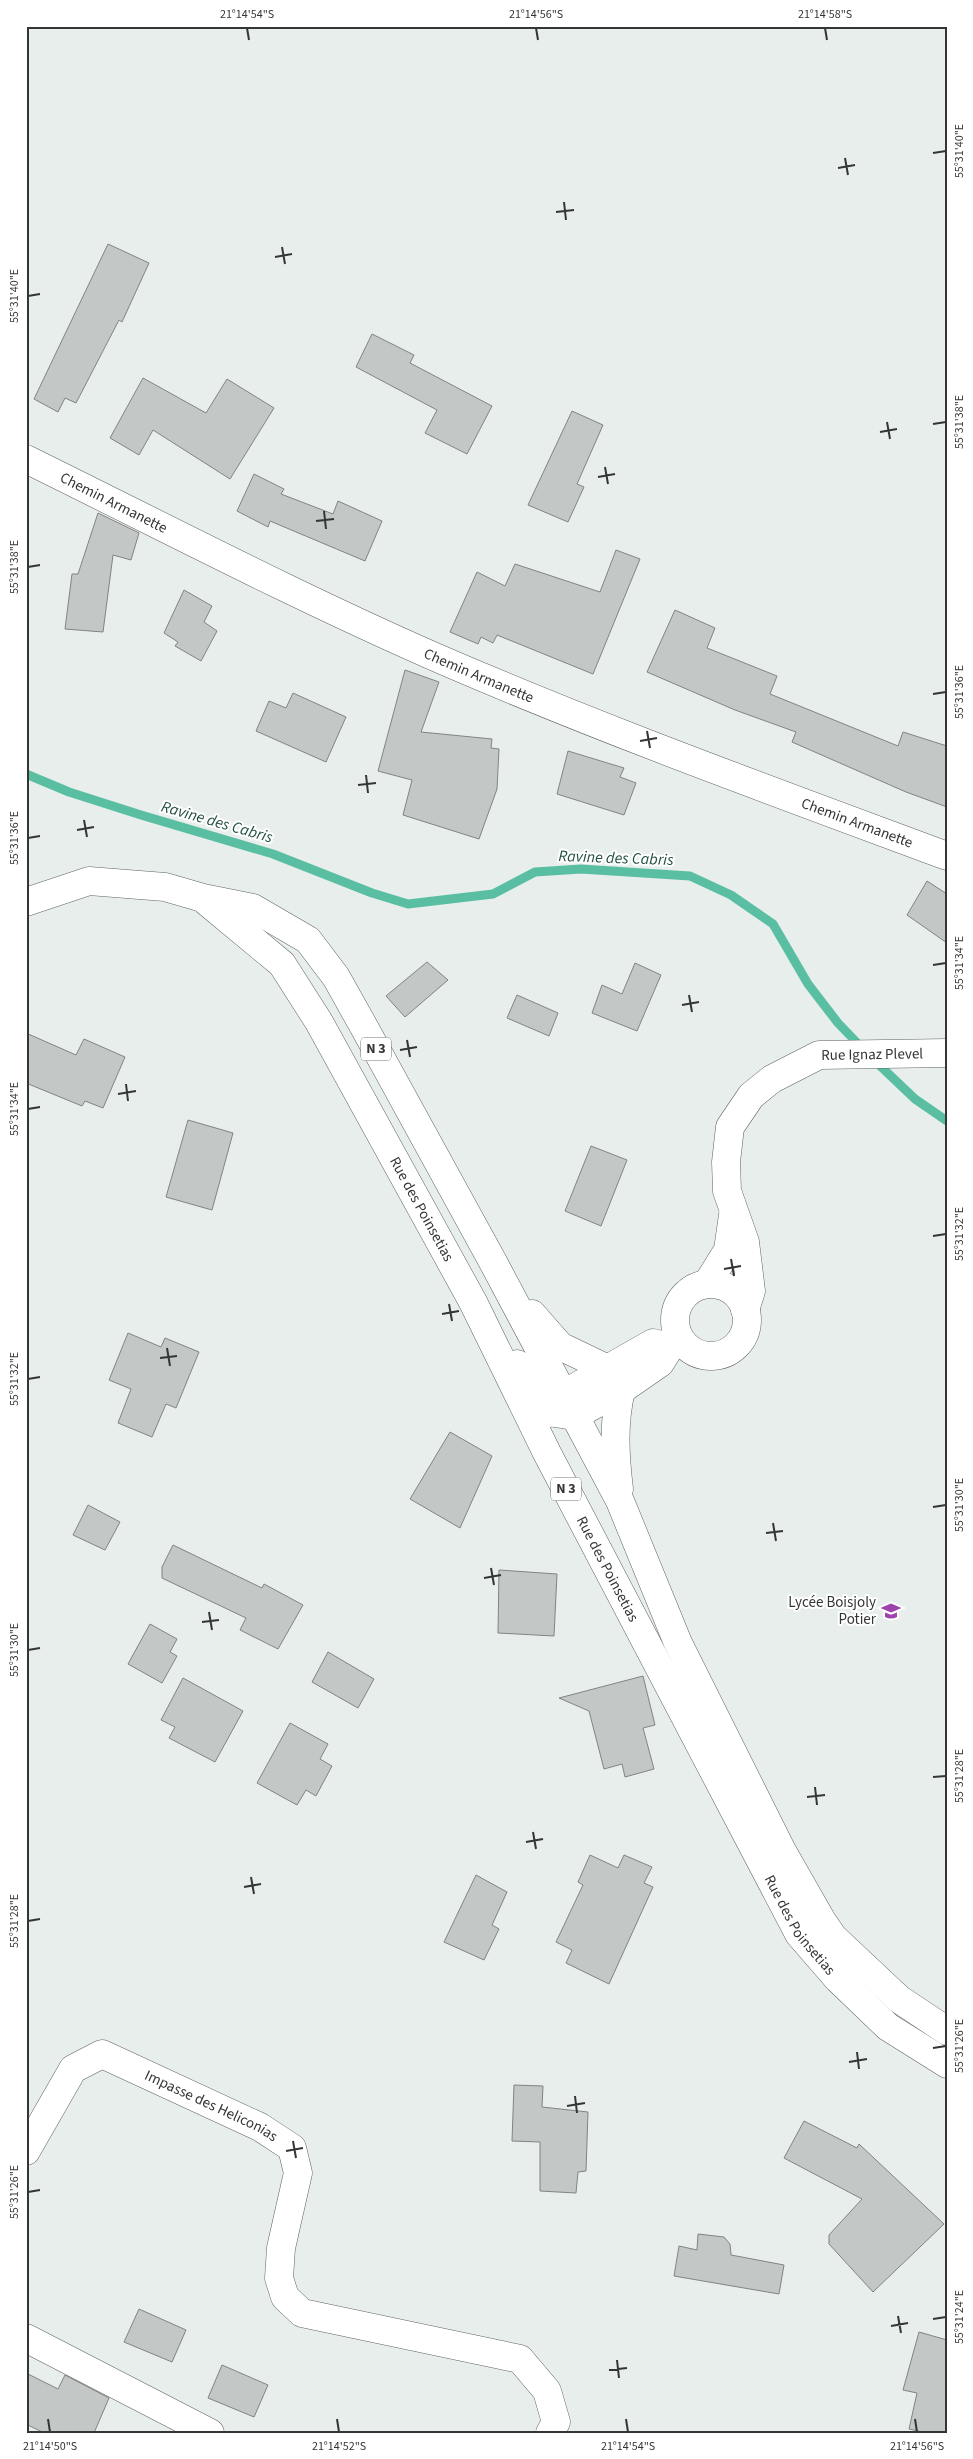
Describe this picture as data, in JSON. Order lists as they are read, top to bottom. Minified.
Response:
{"streets":{"main road":["Chemin Armanette","N 3","Rue Ignaz Plevel","Rue des Poinsetias","Impasse des Heliconias"]},"water":["Ravine des Cabris"],"places":{"school or university":["Lycée Boisjoly Potier"]},"coordinates":["21°14'54\"S","21°14'56\"S","21°14'58\"S","55°31'40\"E","55°31'38\"E","55°31'36\"E","55°31'34\"E","55°31'32\"E","55°31'30\"E","55°31'28\"E","55°31'26\"E","55°31'24\"E","21°14'50\"S","21°14'52\"S"]}
